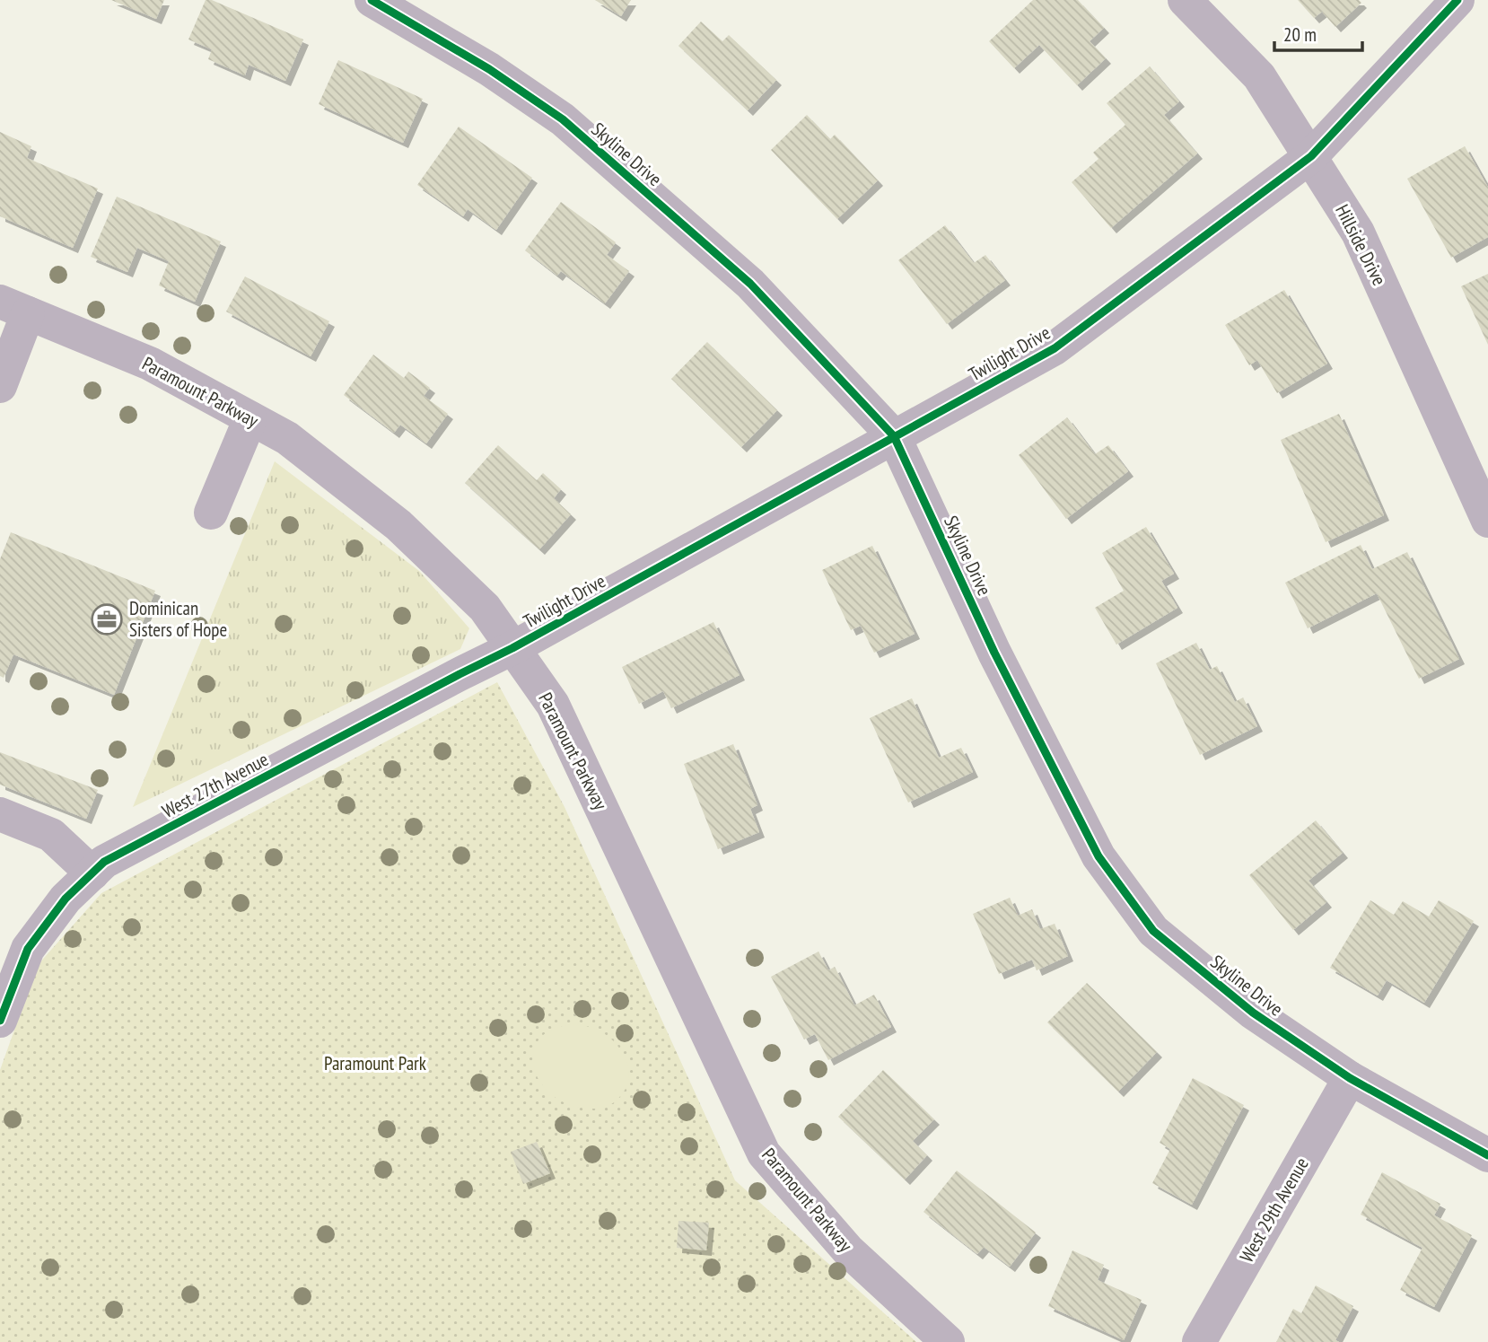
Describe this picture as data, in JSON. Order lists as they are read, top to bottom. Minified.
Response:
{"streets":{"street":["Skyline Drive","Hillside Drive","Twilight Drive","Paramount Parkway","West 27th Avenue","West 29th Avenue"]},"crossings":[["Skyline Drive","Twilight Drive"],["Skyline Drive","West 29th Avenue"],["Hillside Drive","Twilight Drive"],["Twilight Drive","Paramount Parkway"],["Twilight Drive","West 27th Avenue"],["Paramount Parkway","West 27th Avenue"]],"parks":["Paramount Park"],"places":{"office":["Dominican Sisters of Hope"]},"scale_bar":"20 m"}
